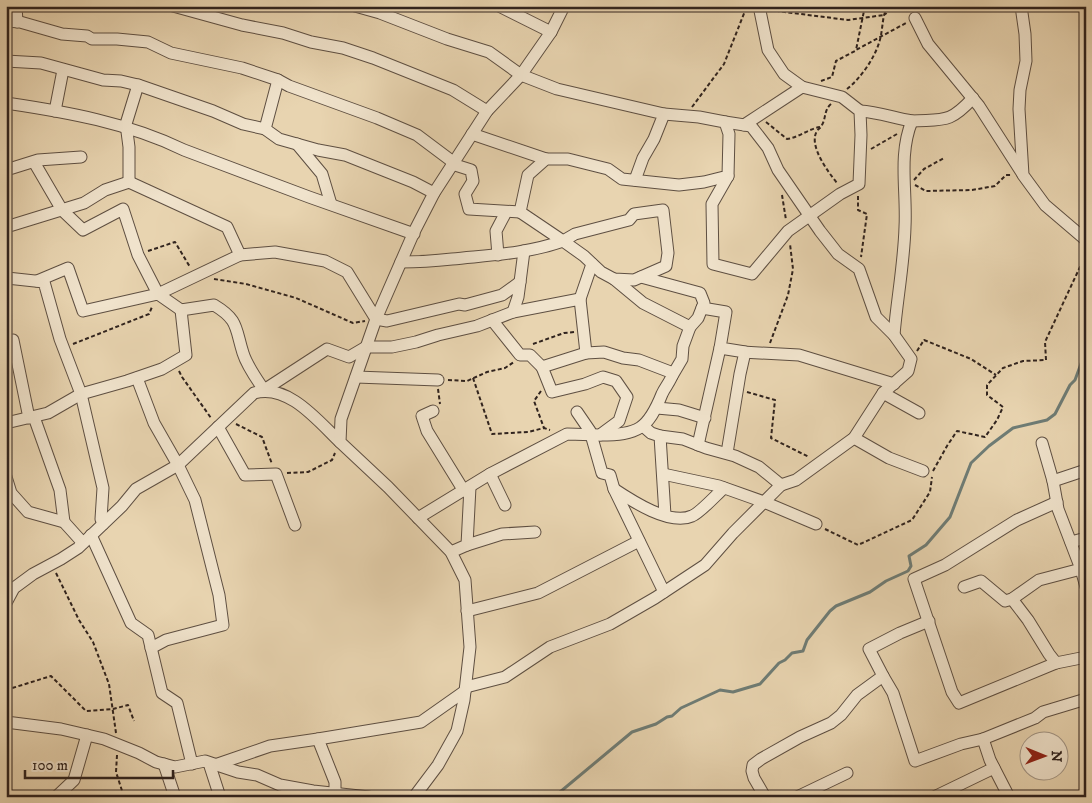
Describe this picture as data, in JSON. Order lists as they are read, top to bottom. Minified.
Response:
{"scale_bar":"100 m","north":"right"}
